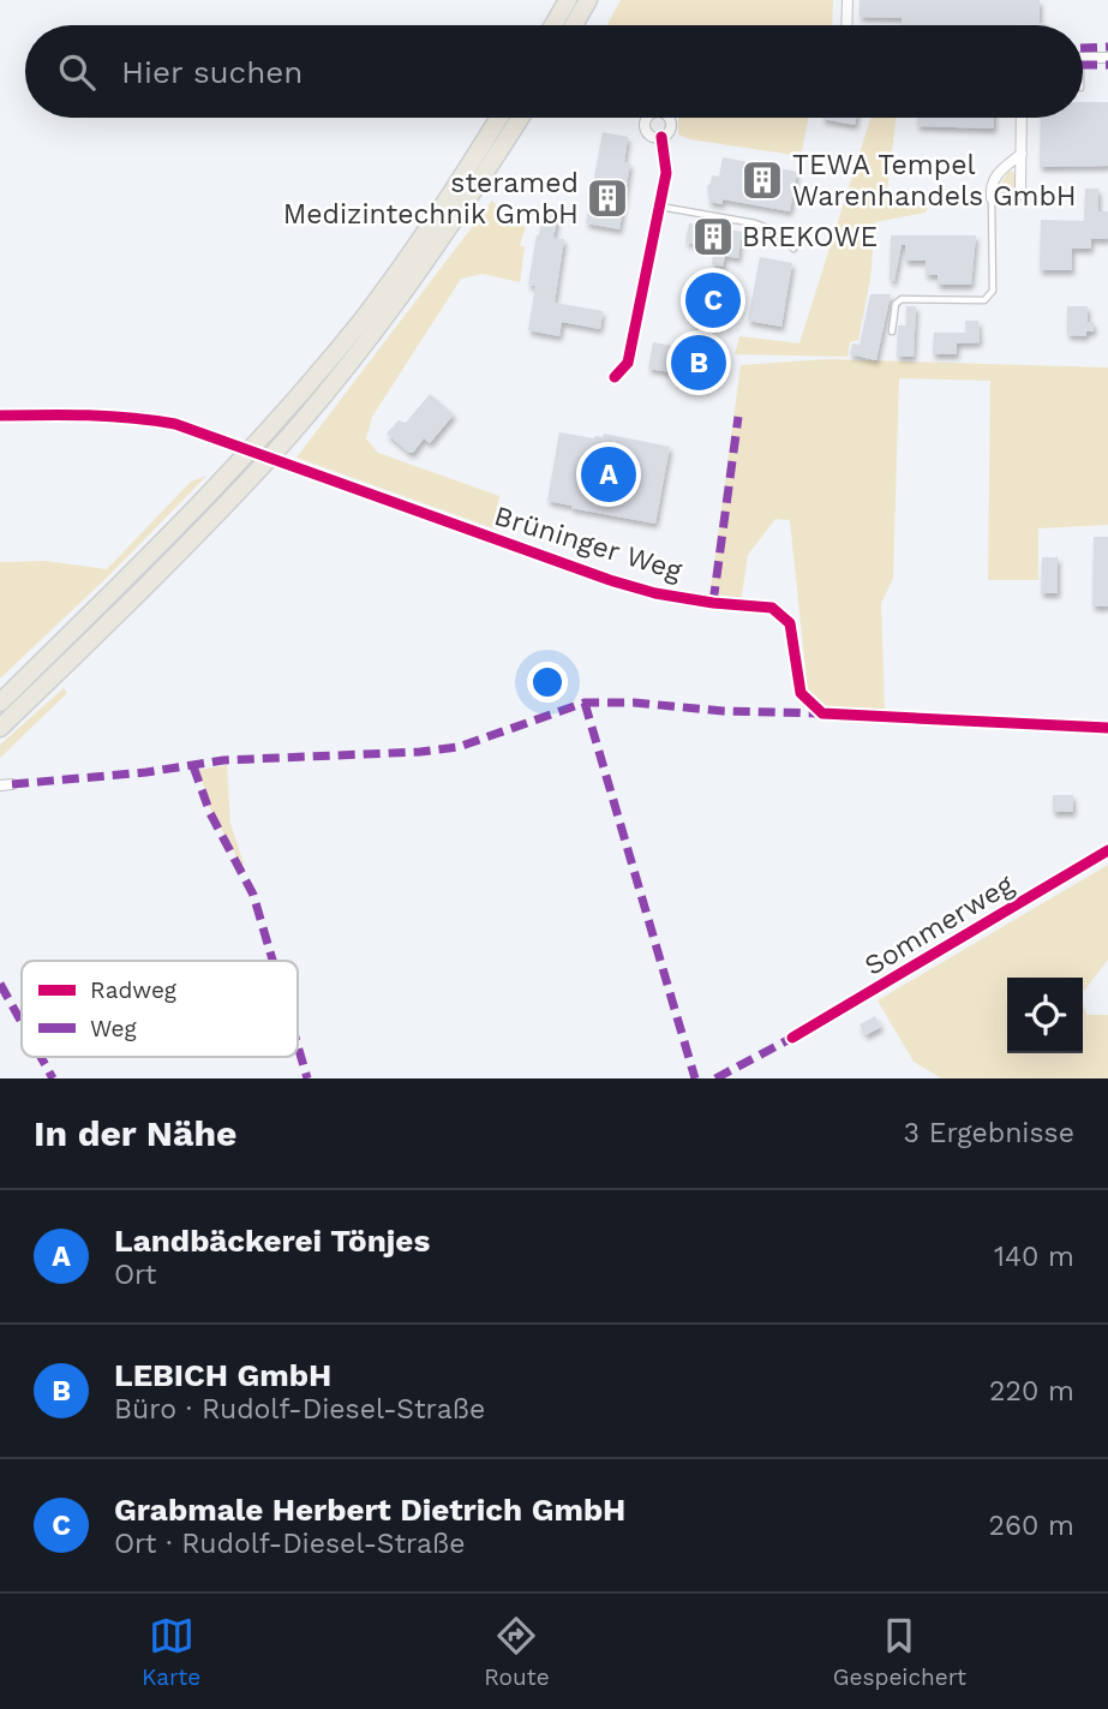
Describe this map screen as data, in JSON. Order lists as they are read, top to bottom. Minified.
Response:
{"streets":{"street":["Brüninger Weg","Sommerweg"]},"places":{"building":["TEWA Tempel Warenhandels GmbH","steramed Medizintechnik GmbH","BREKOWE"]},"legend":["Radweg","Weg"],"page":{"search":"Hier suchen","pins":["C","B","A"],"heading":["In der Nähe","3 Ergebnisse"],"list":[{"mark":"A","name":"Landbäckerei Tönjes","note":"Ort","value":"140 m"},{"mark":"B","name":"LEBICH GmbH","note":"Büro · Rudolf-Diesel-Straße","value":"220 m"},{"mark":"C","name":"Grabmale Herbert Dietrich GmbH","note":"Ort · Rudolf-Diesel-Straße","value":"260 m"}],"nav":["Karte","Route","Gespeichert"]}}
